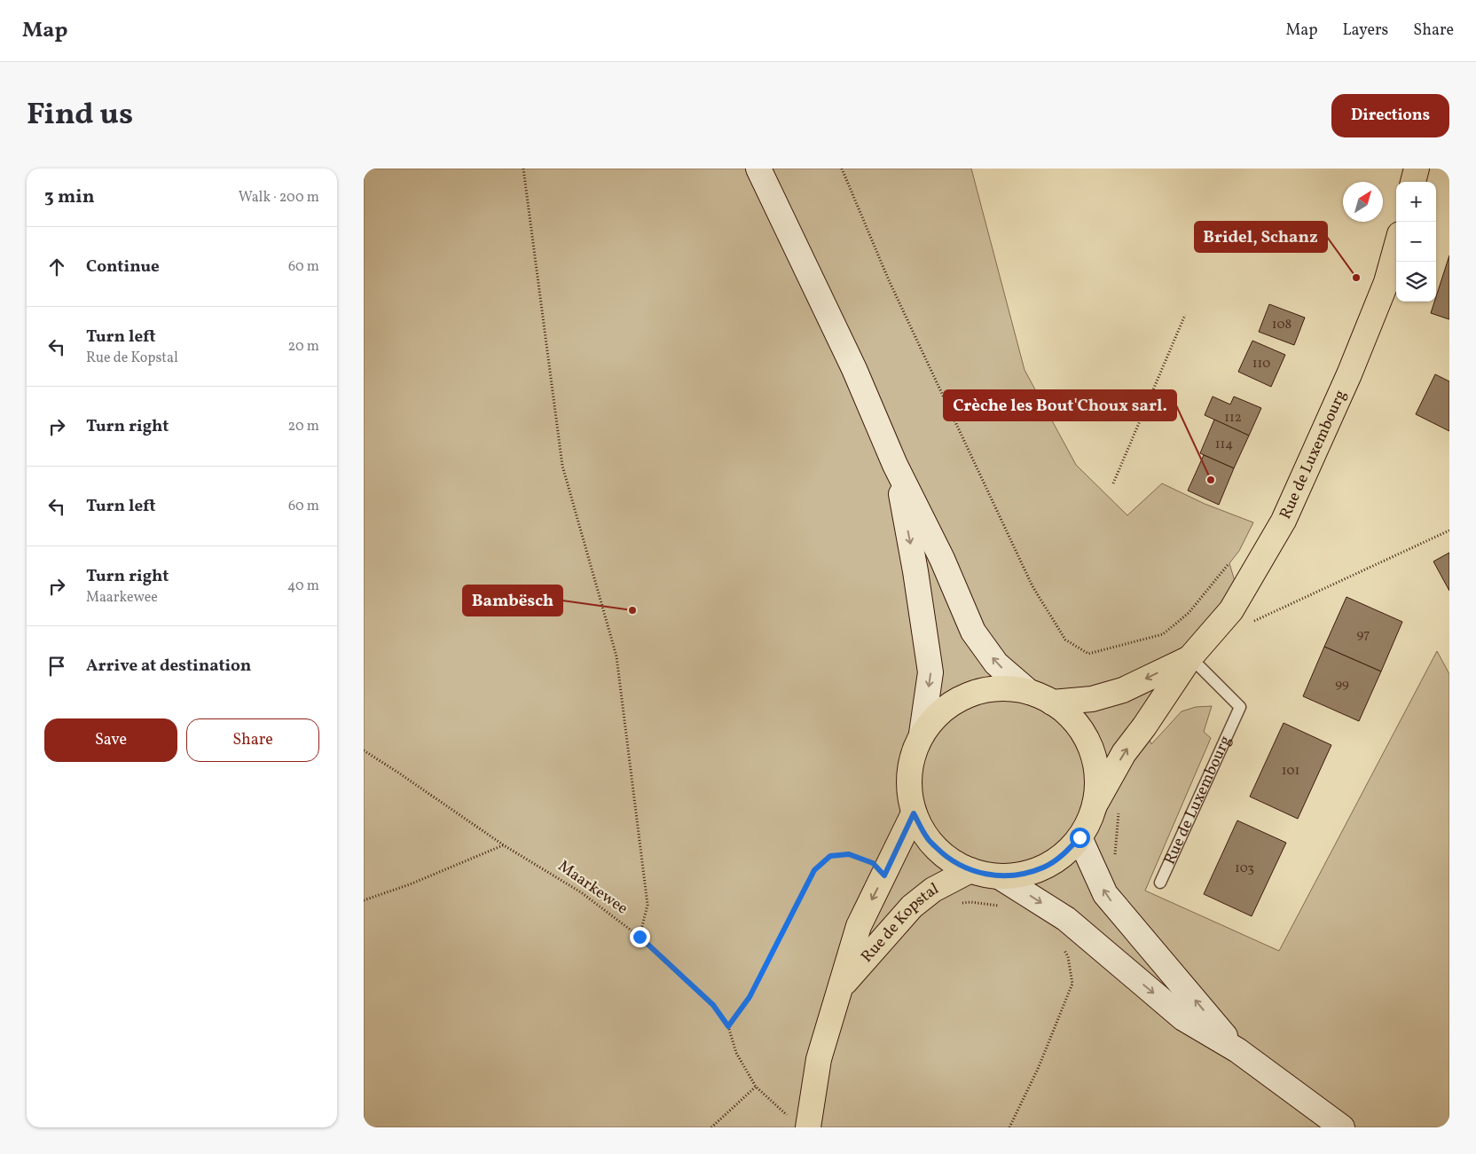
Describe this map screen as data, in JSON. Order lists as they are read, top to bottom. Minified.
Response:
{"streets":{"main road":["Rue de Luxembourg","Rue de Kopstal"],"path":["Maarkewee"]},"crossings":[["Maarkewee","Rue de Kopstal"]],"places":["Bridel, Schanz","Crèche les Bout'Choux sarl.","Bambësch"],"house_numbers":["108","110","112","114","97","99","101","103"],"north":"top right","page":{"header":"Map","nav":["Map","Layers","Share"],"title":"Find us","buttons":["Directions",["Save","Share"]],"heading":["3 min","Walk · 200 m"],"map_buttons":["+","−"],"list":[["Continue","60 m"],["Turn left","Rue de Kopstal","20 m"],["Turn right","20 m"],["Turn left","60 m"],["Turn right","Maarkewee","40 m"],"Arrive at destination"]}}
